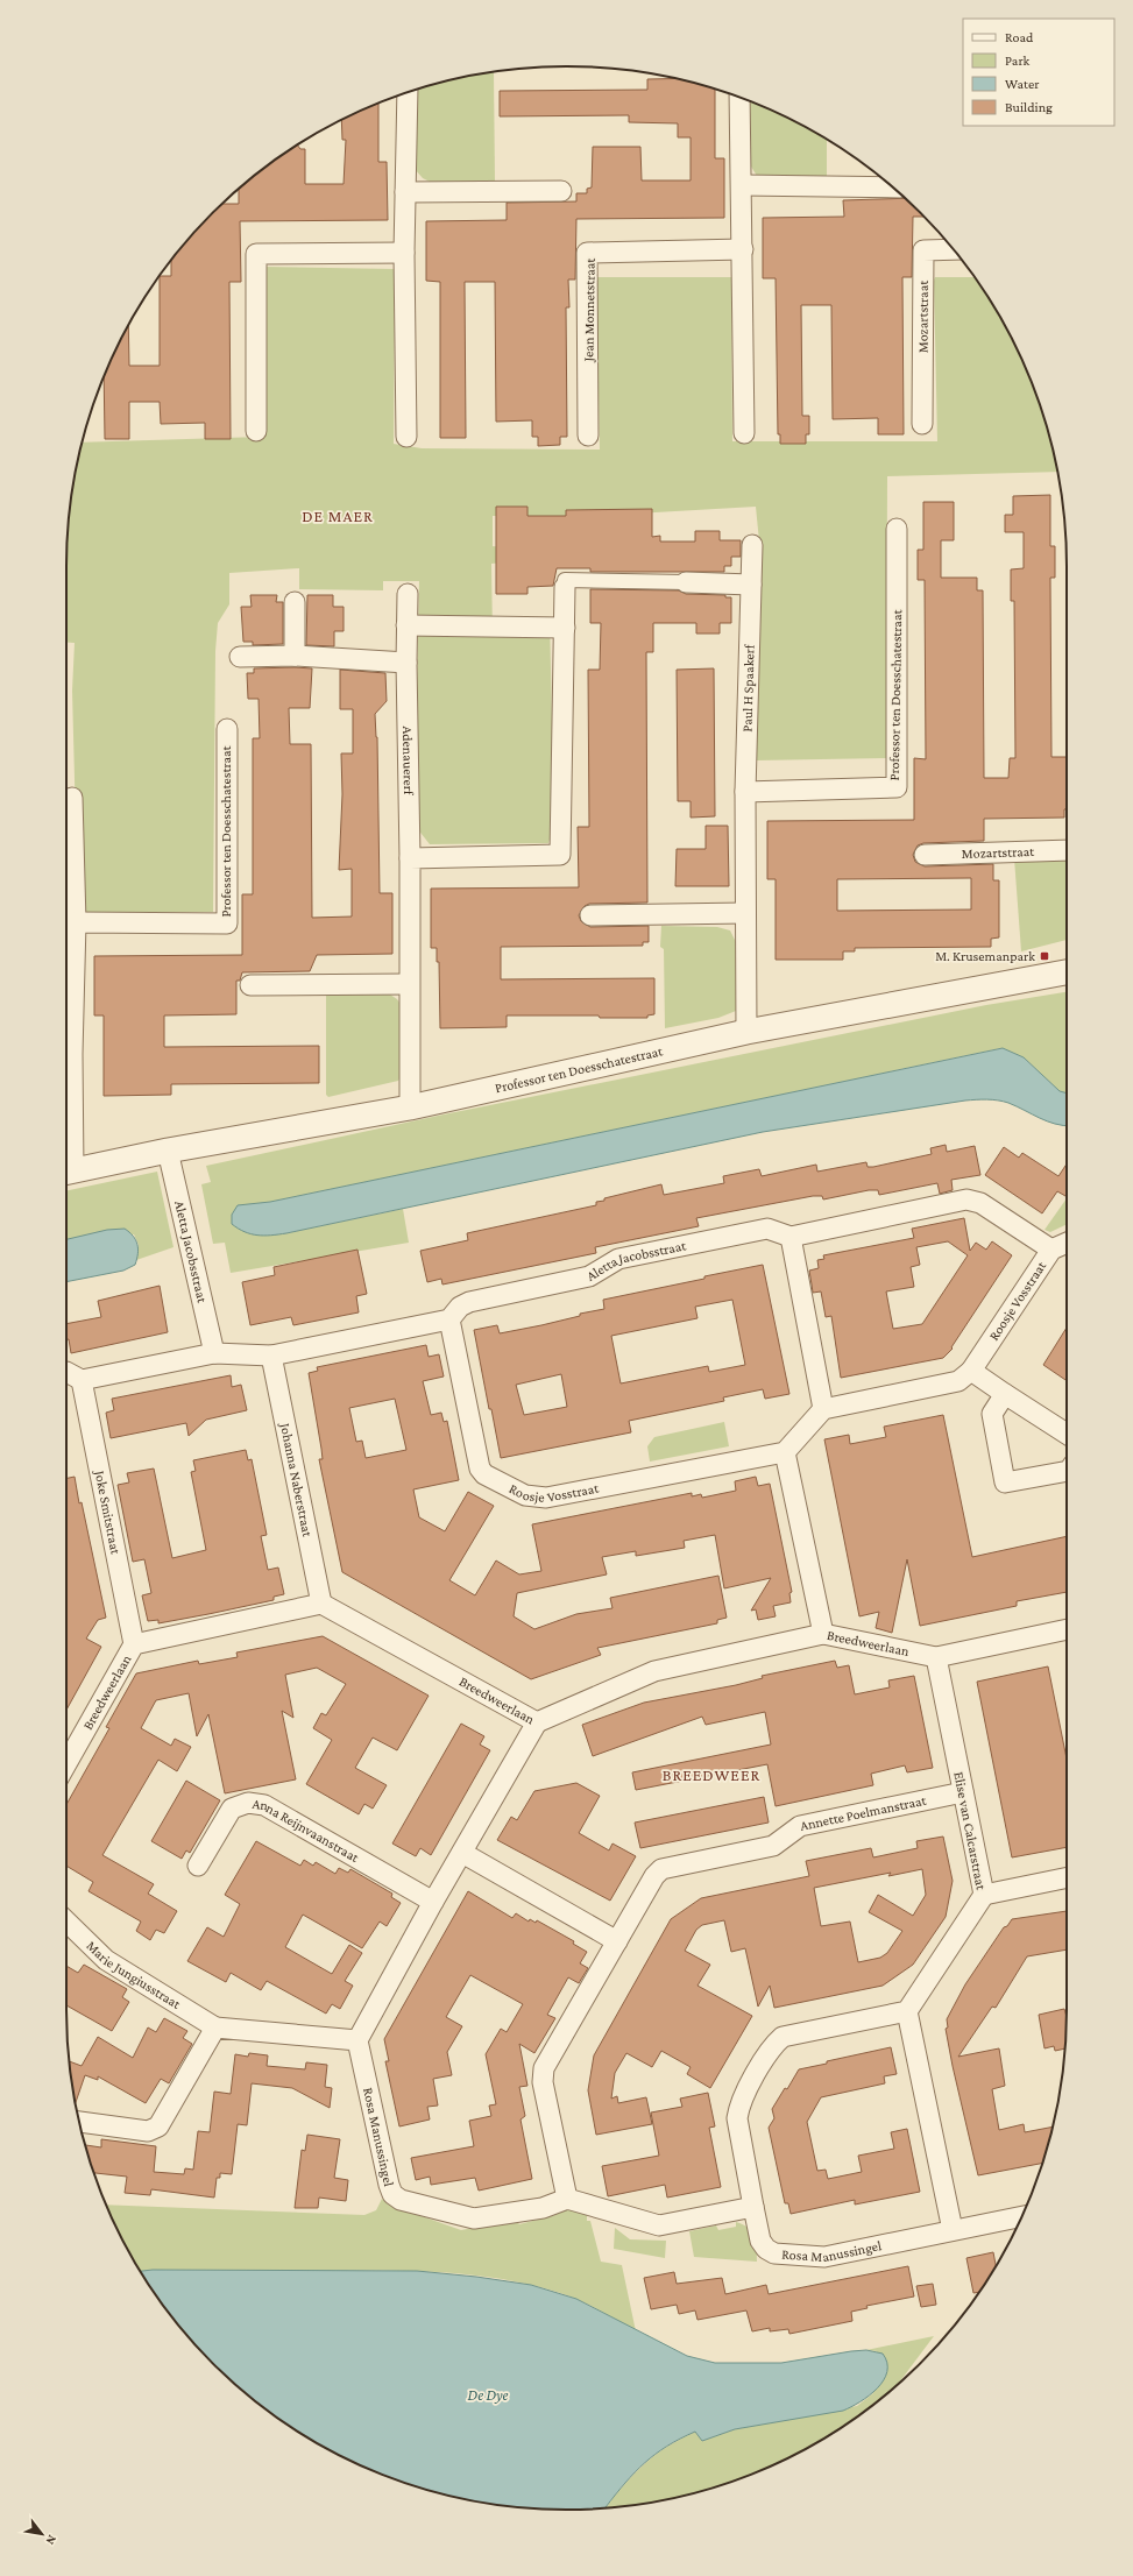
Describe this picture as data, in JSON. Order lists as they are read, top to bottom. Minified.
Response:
{"streets":{"street":["Jean Monnetstraat","Mozartstraat","Paul H Spaakerf","Professor ten Doesschatestraat","Adenauererf","Aletta Jacobsstraat","Roosje Vosstraat","Johanna Naberstraat","Joke Smitstraat","Breedweerlaan","Annette Poelmanstraat","Elise van Calcarstraat","Anna Reijnvaanstraat","Marie Jungiusstraat","Rosa Manussingel"]},"crossings":[["Paul H Spaakerf","Professor ten Doesschatestraat"],["Professor ten Doesschatestraat","Aletta Jacobsstraat"],["Aletta Jacobsstraat","Roosje Vosstraat"],["Johanna Naberstraat","Breedweerlaan"],["Joke Smitstraat","Breedweerlaan"],["Breedweerlaan","Elise van Calcarstraat"],["Annette Poelmanstraat","Elise van Calcarstraat"],["Annette Poelmanstraat","Rosa Manussingel"]],"districts":["DE MAER","BREEDWEER"],"water":["De Dye"],"places":{"transit":["M. Krusemanpark"]},"legend":["Road","Park","Water","Building"],"north":"bottom right"}
